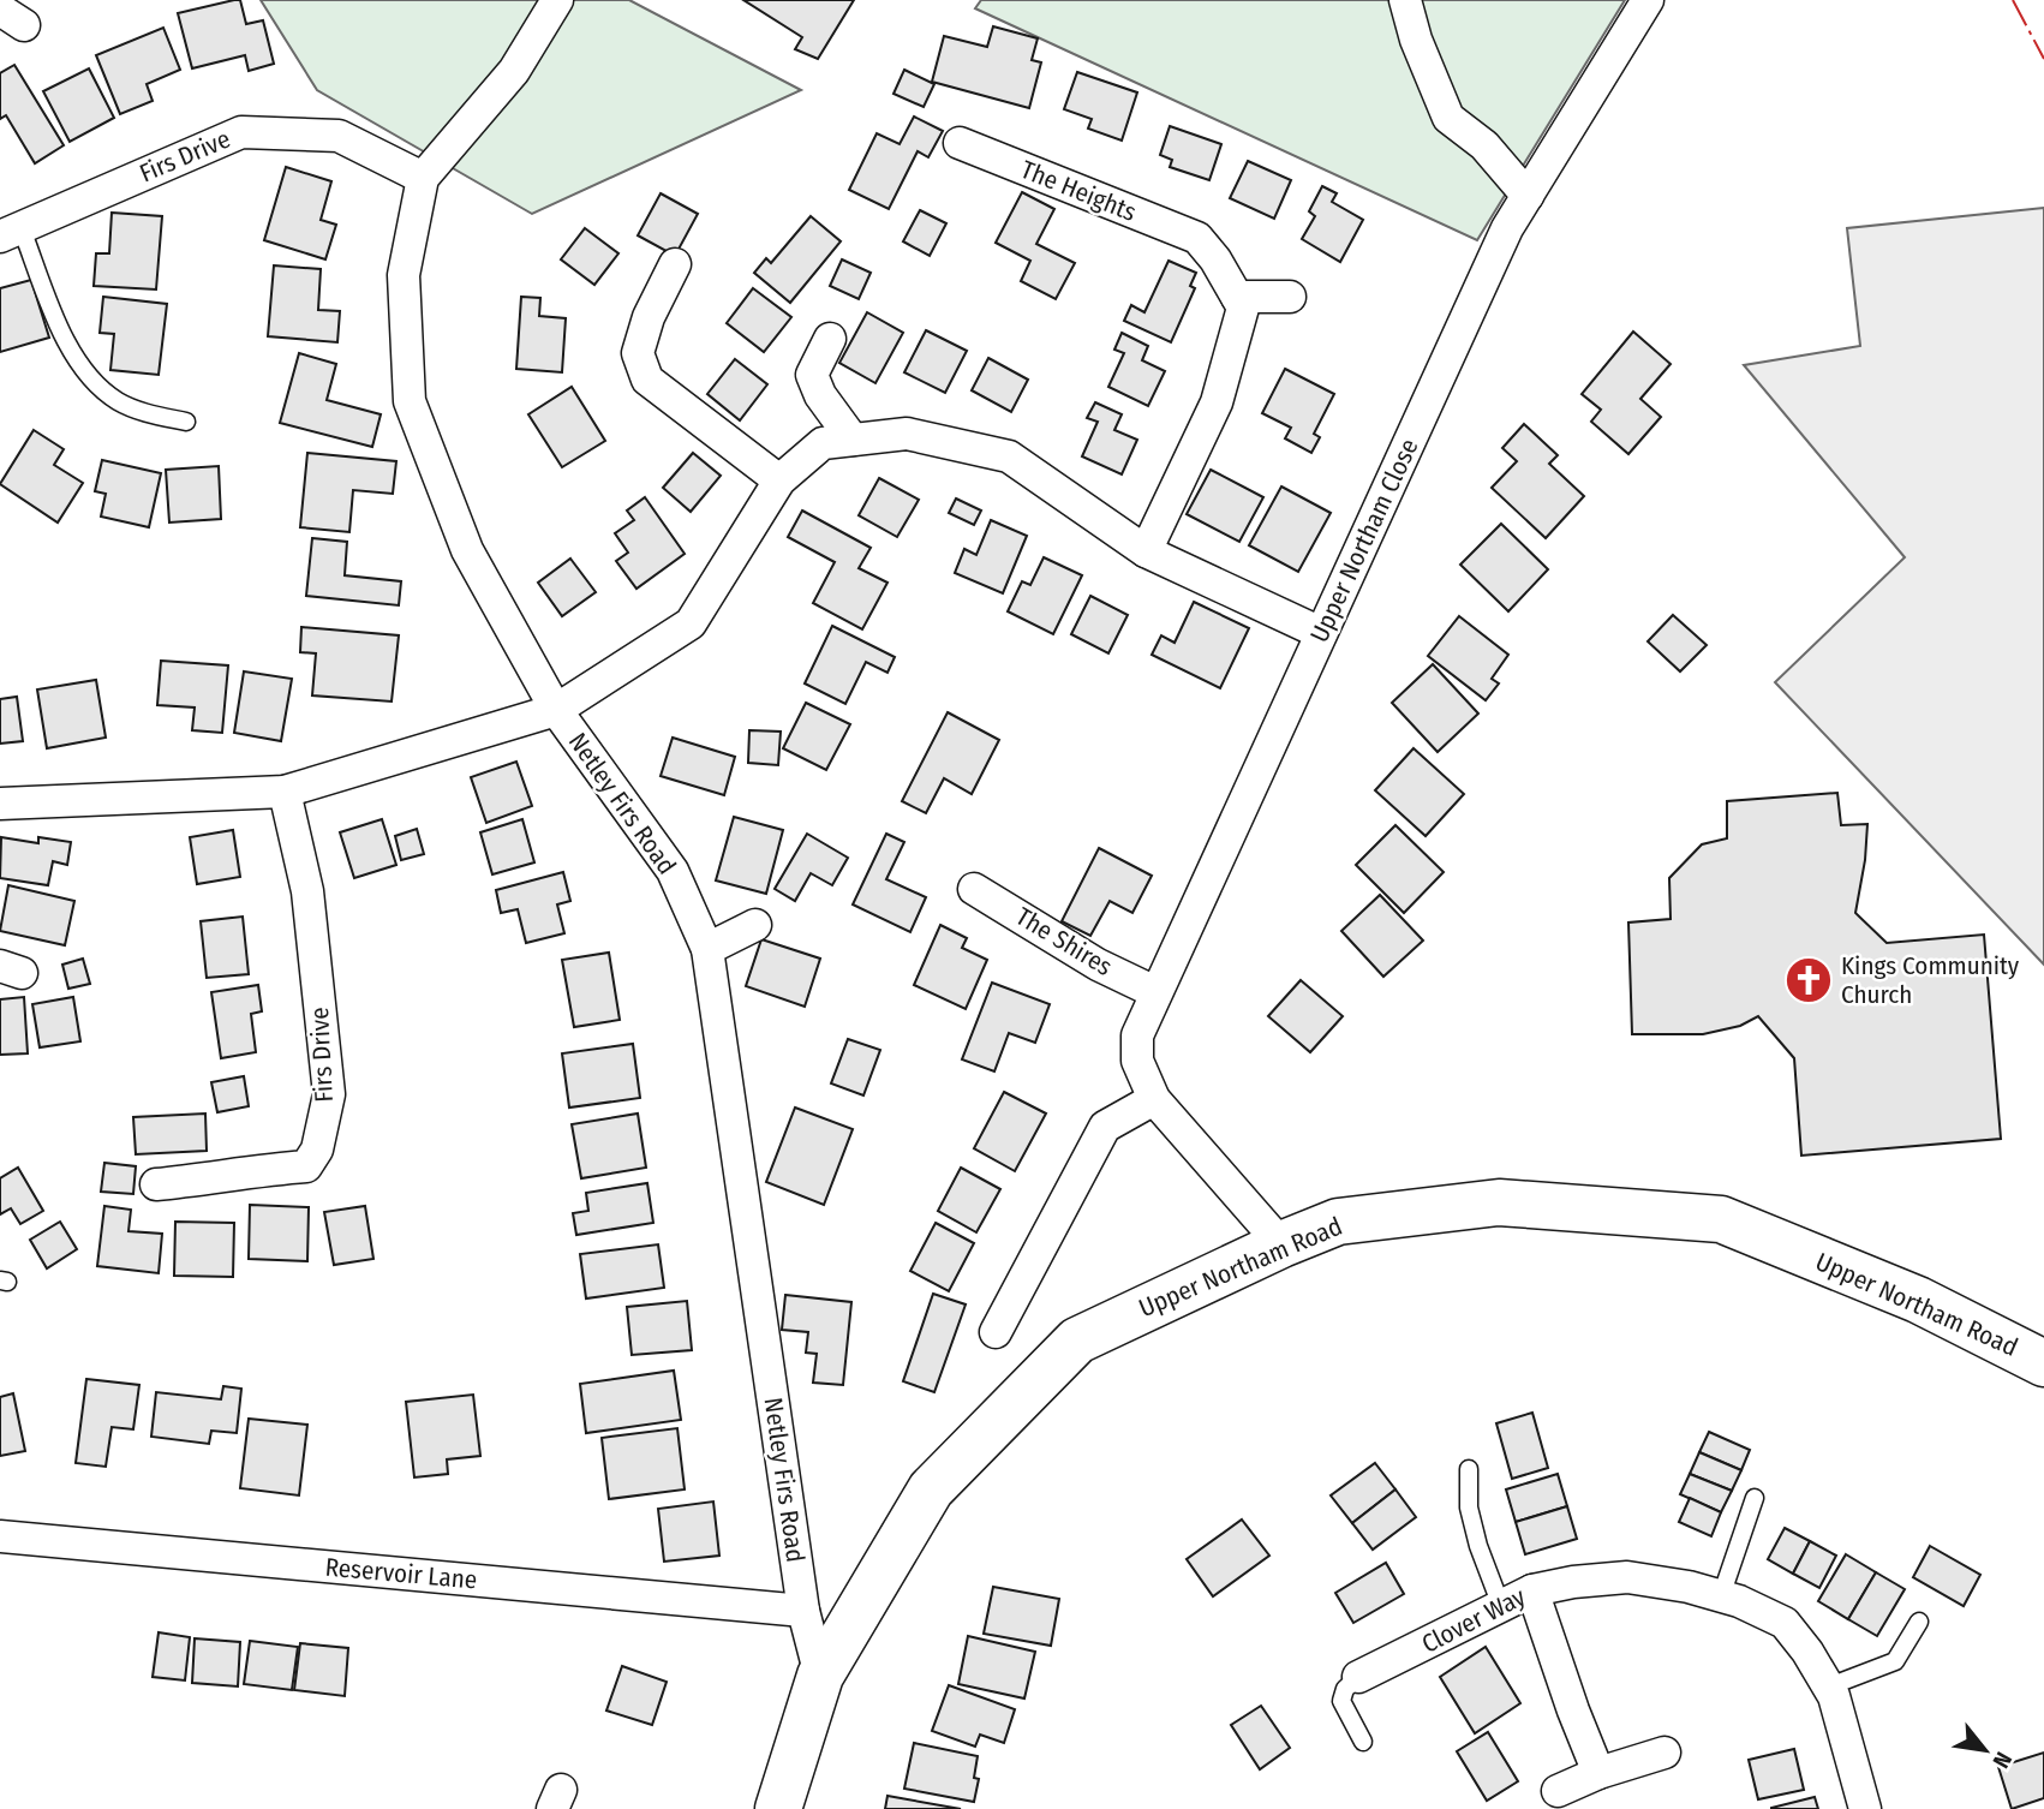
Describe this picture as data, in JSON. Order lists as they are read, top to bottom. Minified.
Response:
{"streets":{"main road":["Upper Northam Road"],"street":["Firs Drive","The Heights","Upper Northam Close","Netley Firs Road","The Shires","Reservoir Lane","Clover Way"]},"crossings":[["Firs Drive","Netley Firs Road"],["Upper Northam Close","The Shires"],["Upper Northam Close","Upper Northam Road"],["Netley Firs Road","Upper Northam Road"],["Netley Firs Road","Reservoir Lane"]],"places":{"church":["Kings Community Church"]},"north":"bottom right"}
